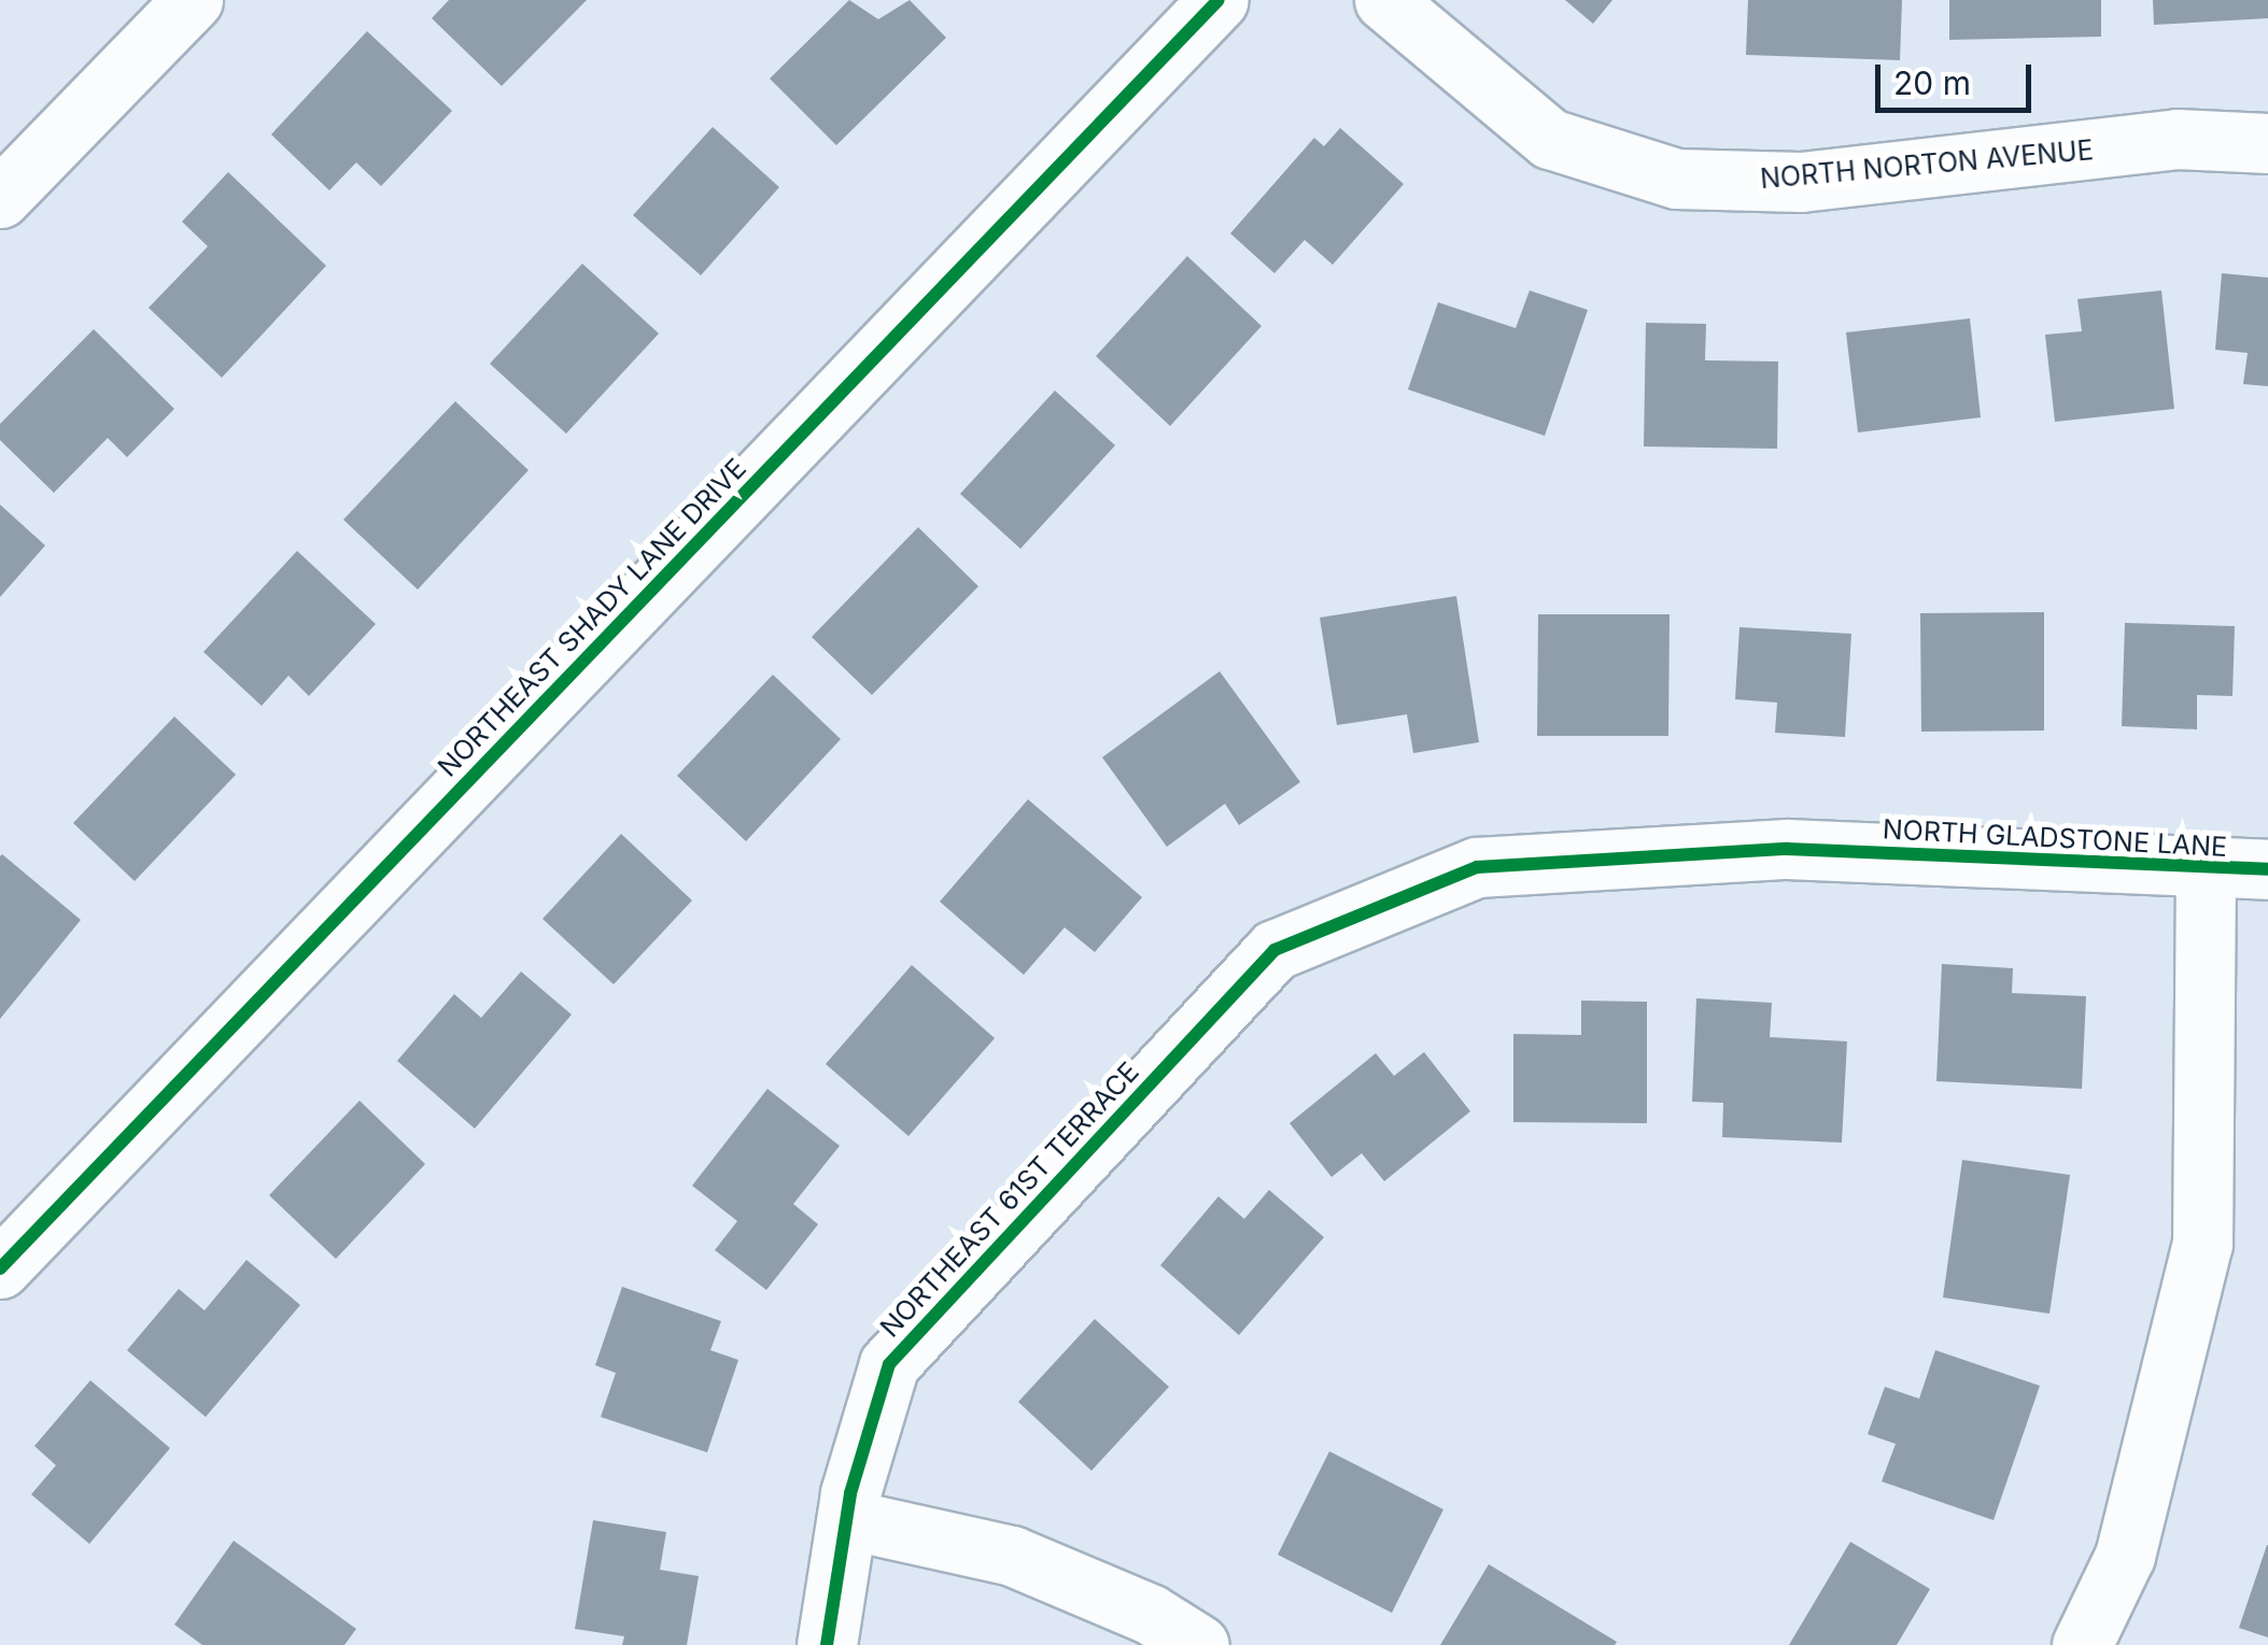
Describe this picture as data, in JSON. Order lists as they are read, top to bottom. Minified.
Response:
{"streets":{"street":["NORTH NORTON AVENUE","NORTHEAST SHADY LANE DRIVE","NORTH GLADSTONE LANE","NORTHEAST 61ST TERRACE"]},"crossings":[["NORTH GLADSTONE LANE","NORTHEAST 61ST TERRACE"]],"scale_bar":"20 m"}
